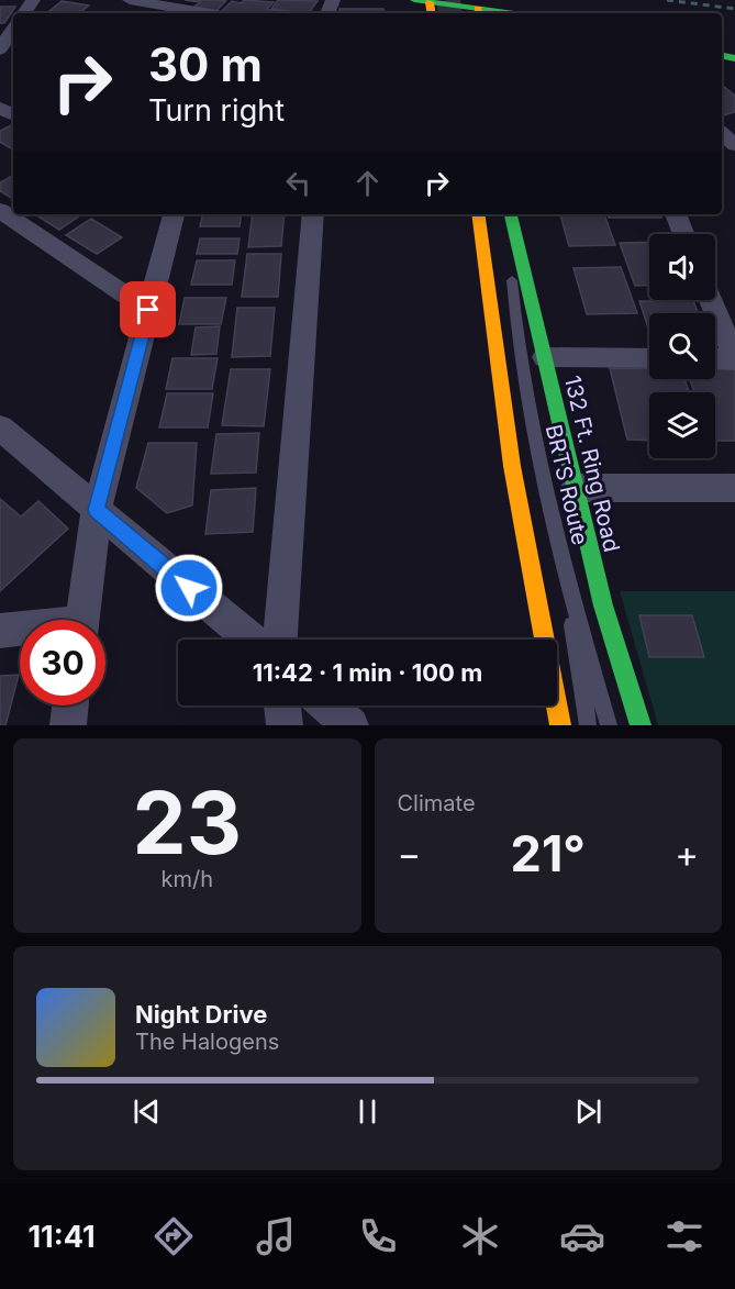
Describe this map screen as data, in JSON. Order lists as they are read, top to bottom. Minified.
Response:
{"streets":{"main road":["132 Ft. Ring Road"],"lane":["BRTS Route"]},"page":{"turn":["30 m","Turn right"],"limit":"30","trip":"11:42 · 1 min · 100 m","tile":[["23","km/h"],"Climate"],"heat":["−","21°","+"],"song":["Night Drive","The Halogens"],"tabs":"11:41"}}
